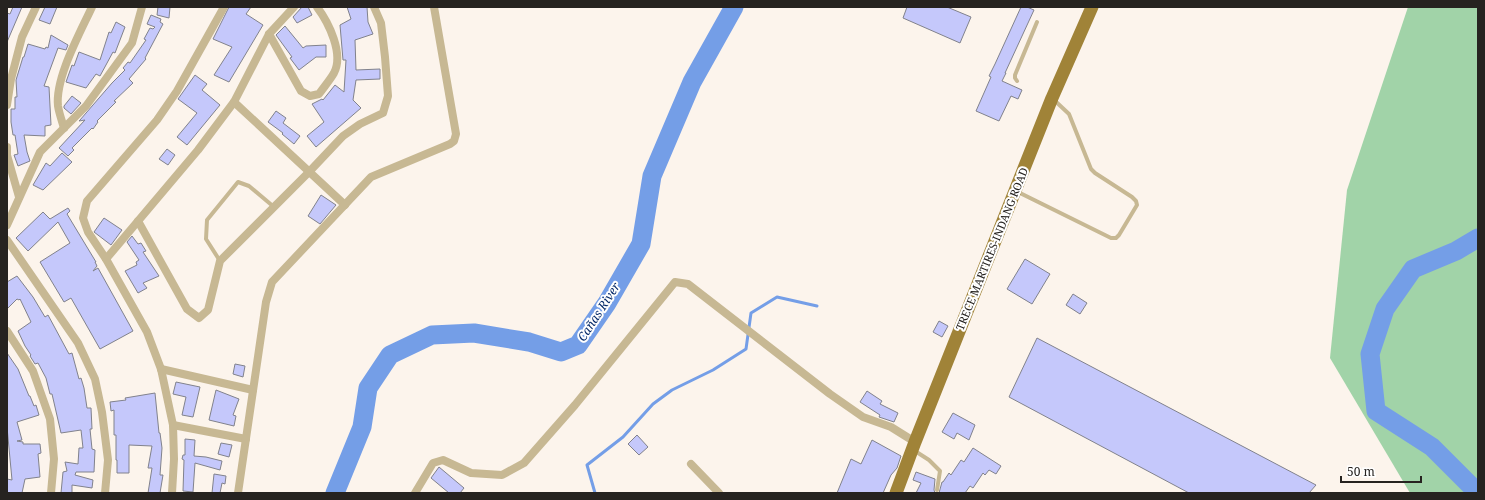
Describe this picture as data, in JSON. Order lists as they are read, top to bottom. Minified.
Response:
{"streets":{"main road":["TRECE MARTIRES-INDANG ROAD"]},"water":["Cañas River"],"scale_bar":"50 m"}
